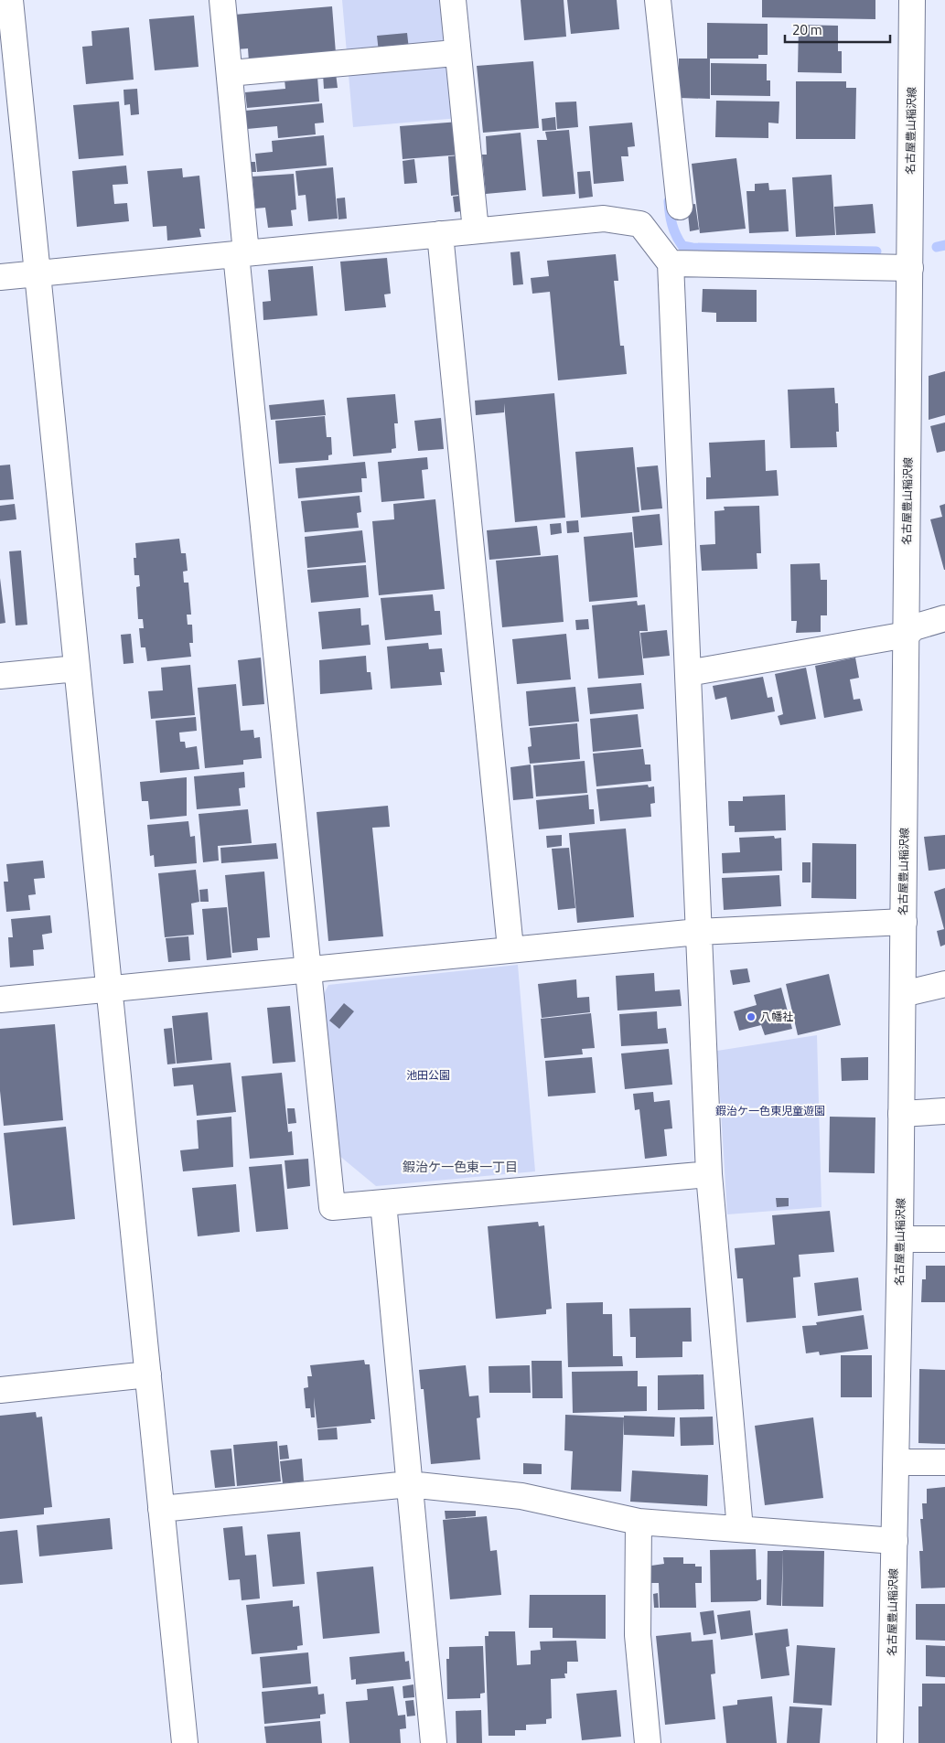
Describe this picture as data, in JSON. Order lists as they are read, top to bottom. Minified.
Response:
{"streets":{"street":["名古屋豊山稲沢線"]},"districts":["鍜治ケ一色東一丁目"],"parks":["池田公園","鍜治ケ一色東児童遊園"],"places":["八幡社"],"scale_bar":"20 m"}
